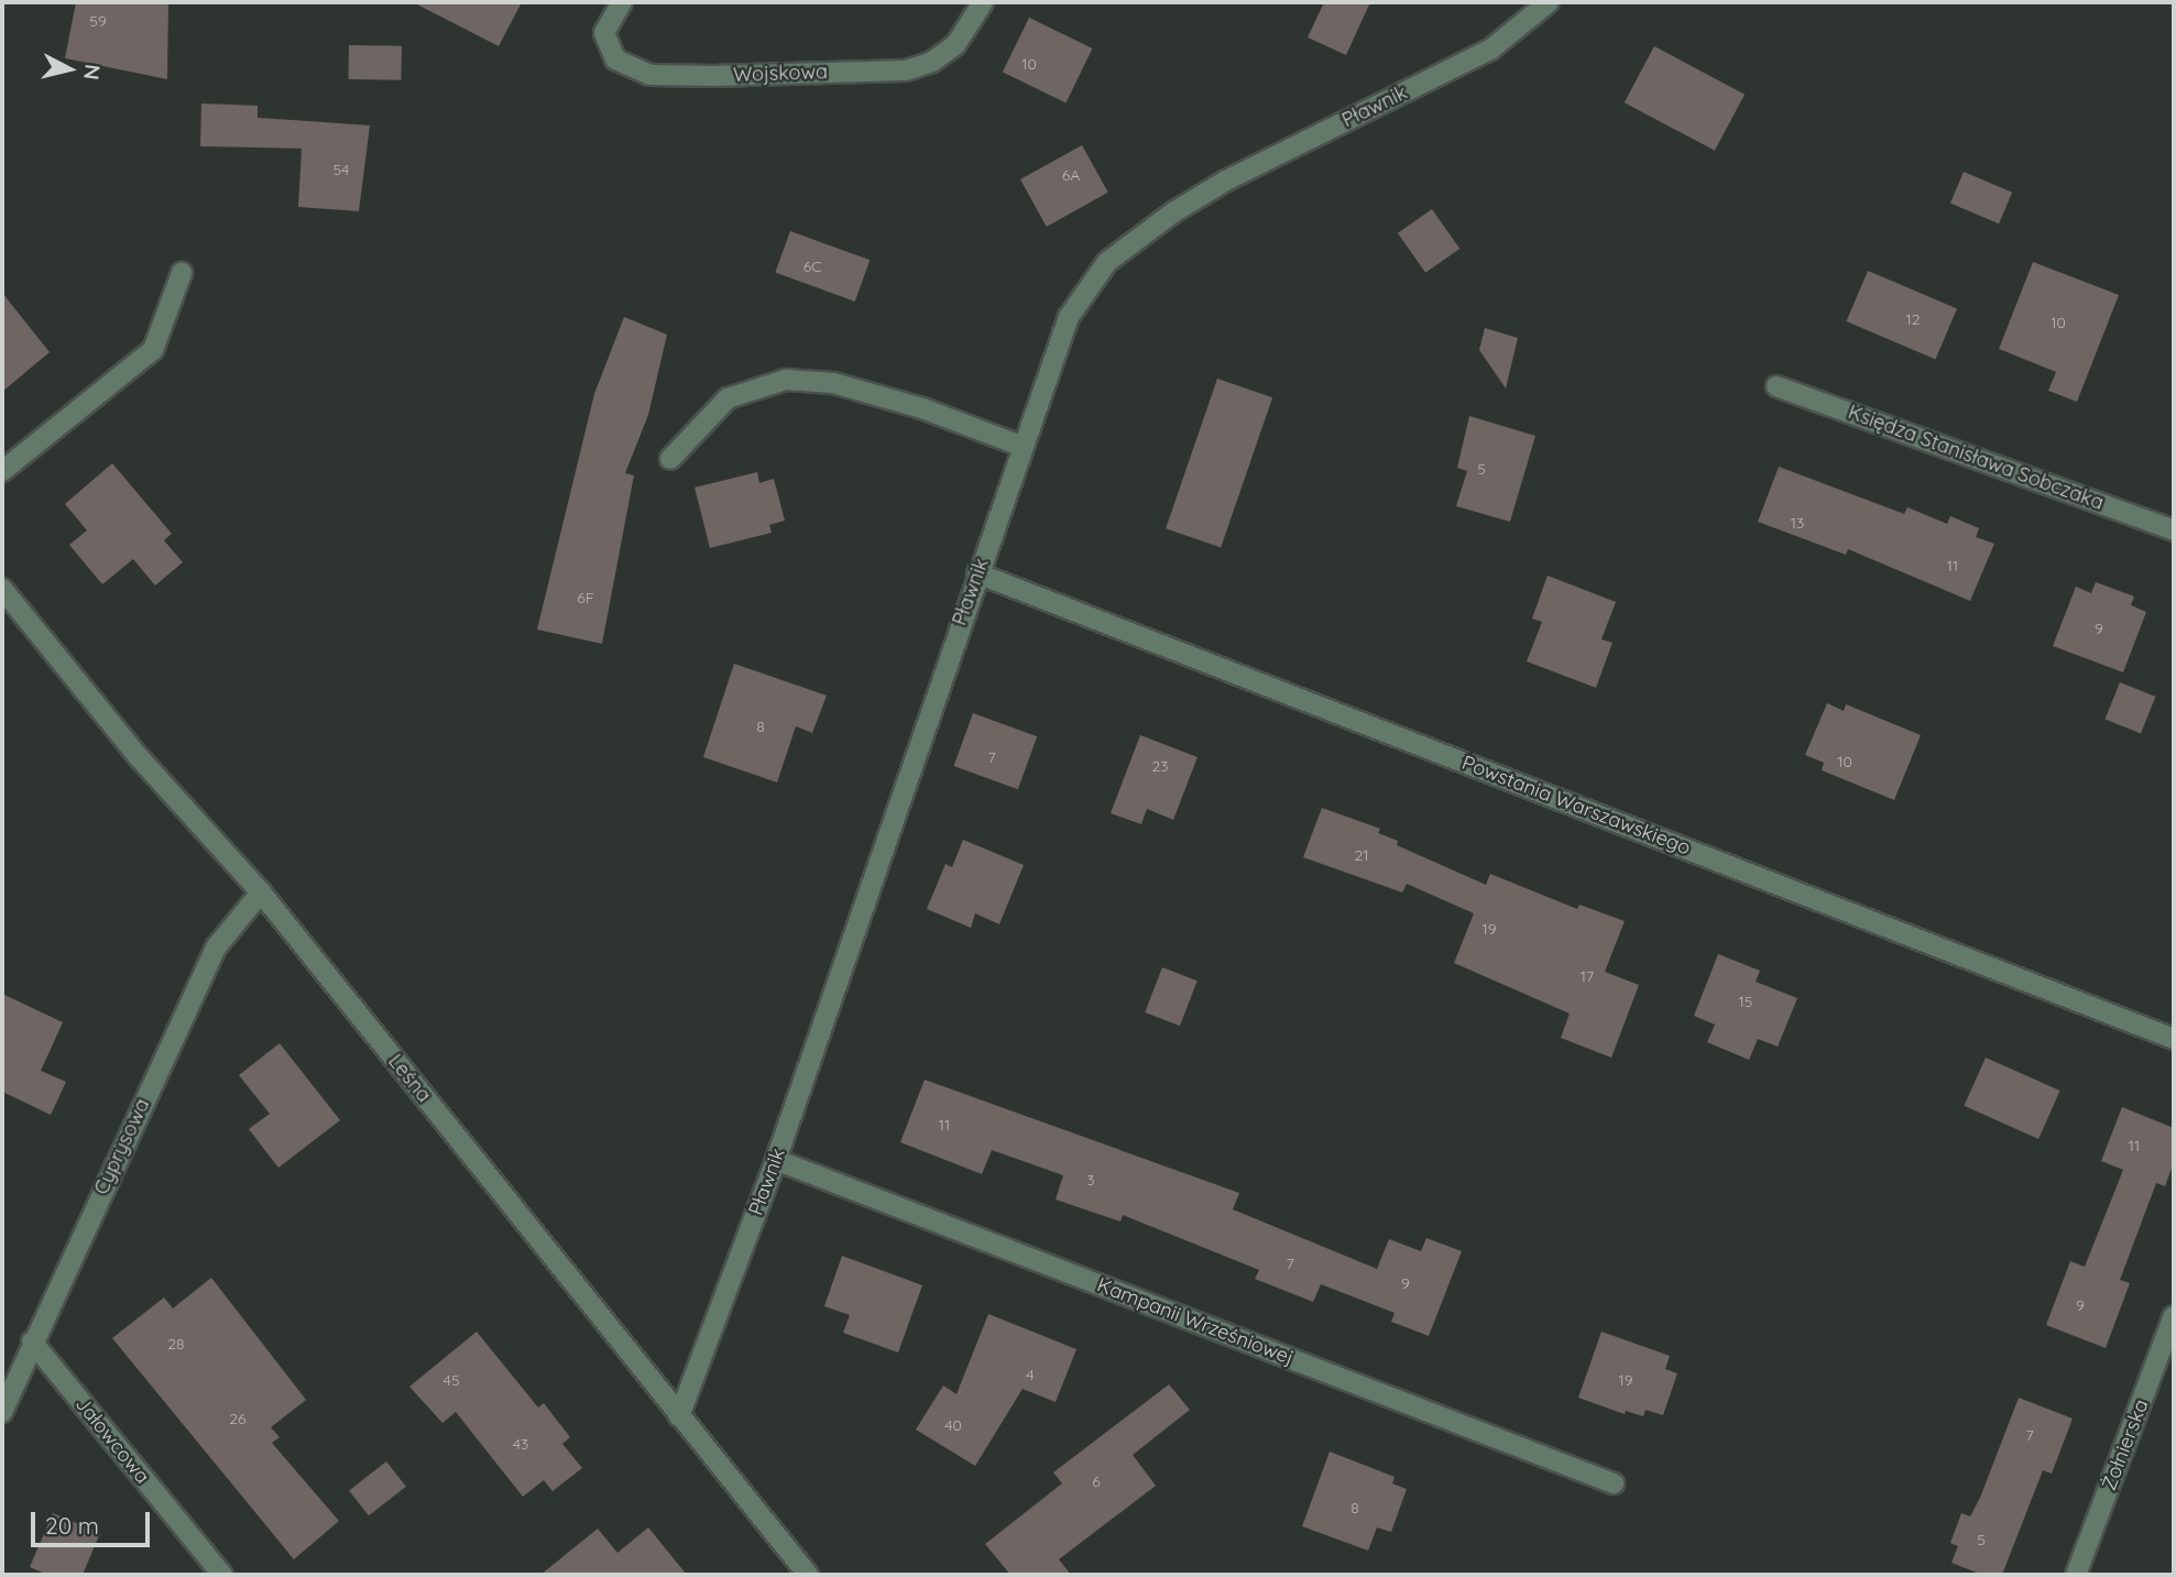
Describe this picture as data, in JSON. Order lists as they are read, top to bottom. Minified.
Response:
{"streets":{"street":["Wojskowa","Pławnik","Księdza Stanisława Sobczaka","Powstania Warszawskiego","Leśna","Cyprysowa","Kampanii Wrześniowej","Jałowcowa","Żołnierska"]},"crossings":[["Pławnik","Powstania Warszawskiego"],["Pławnik","Leśna"],["Pławnik","Kampanii Wrześniowej"],["Leśna","Cyprysowa"],["Cyprysowa","Jałowcowa"]],"house_numbers":["59","10","54","6A","6C","12","10","5","13","11","6F","9","8","7","10","23","21","19","17","15","11","11","3","7","9","9","28","4","45","19","26","40","7","43","6","8","5"],"scale_bar":"20 m","north":"right"}
